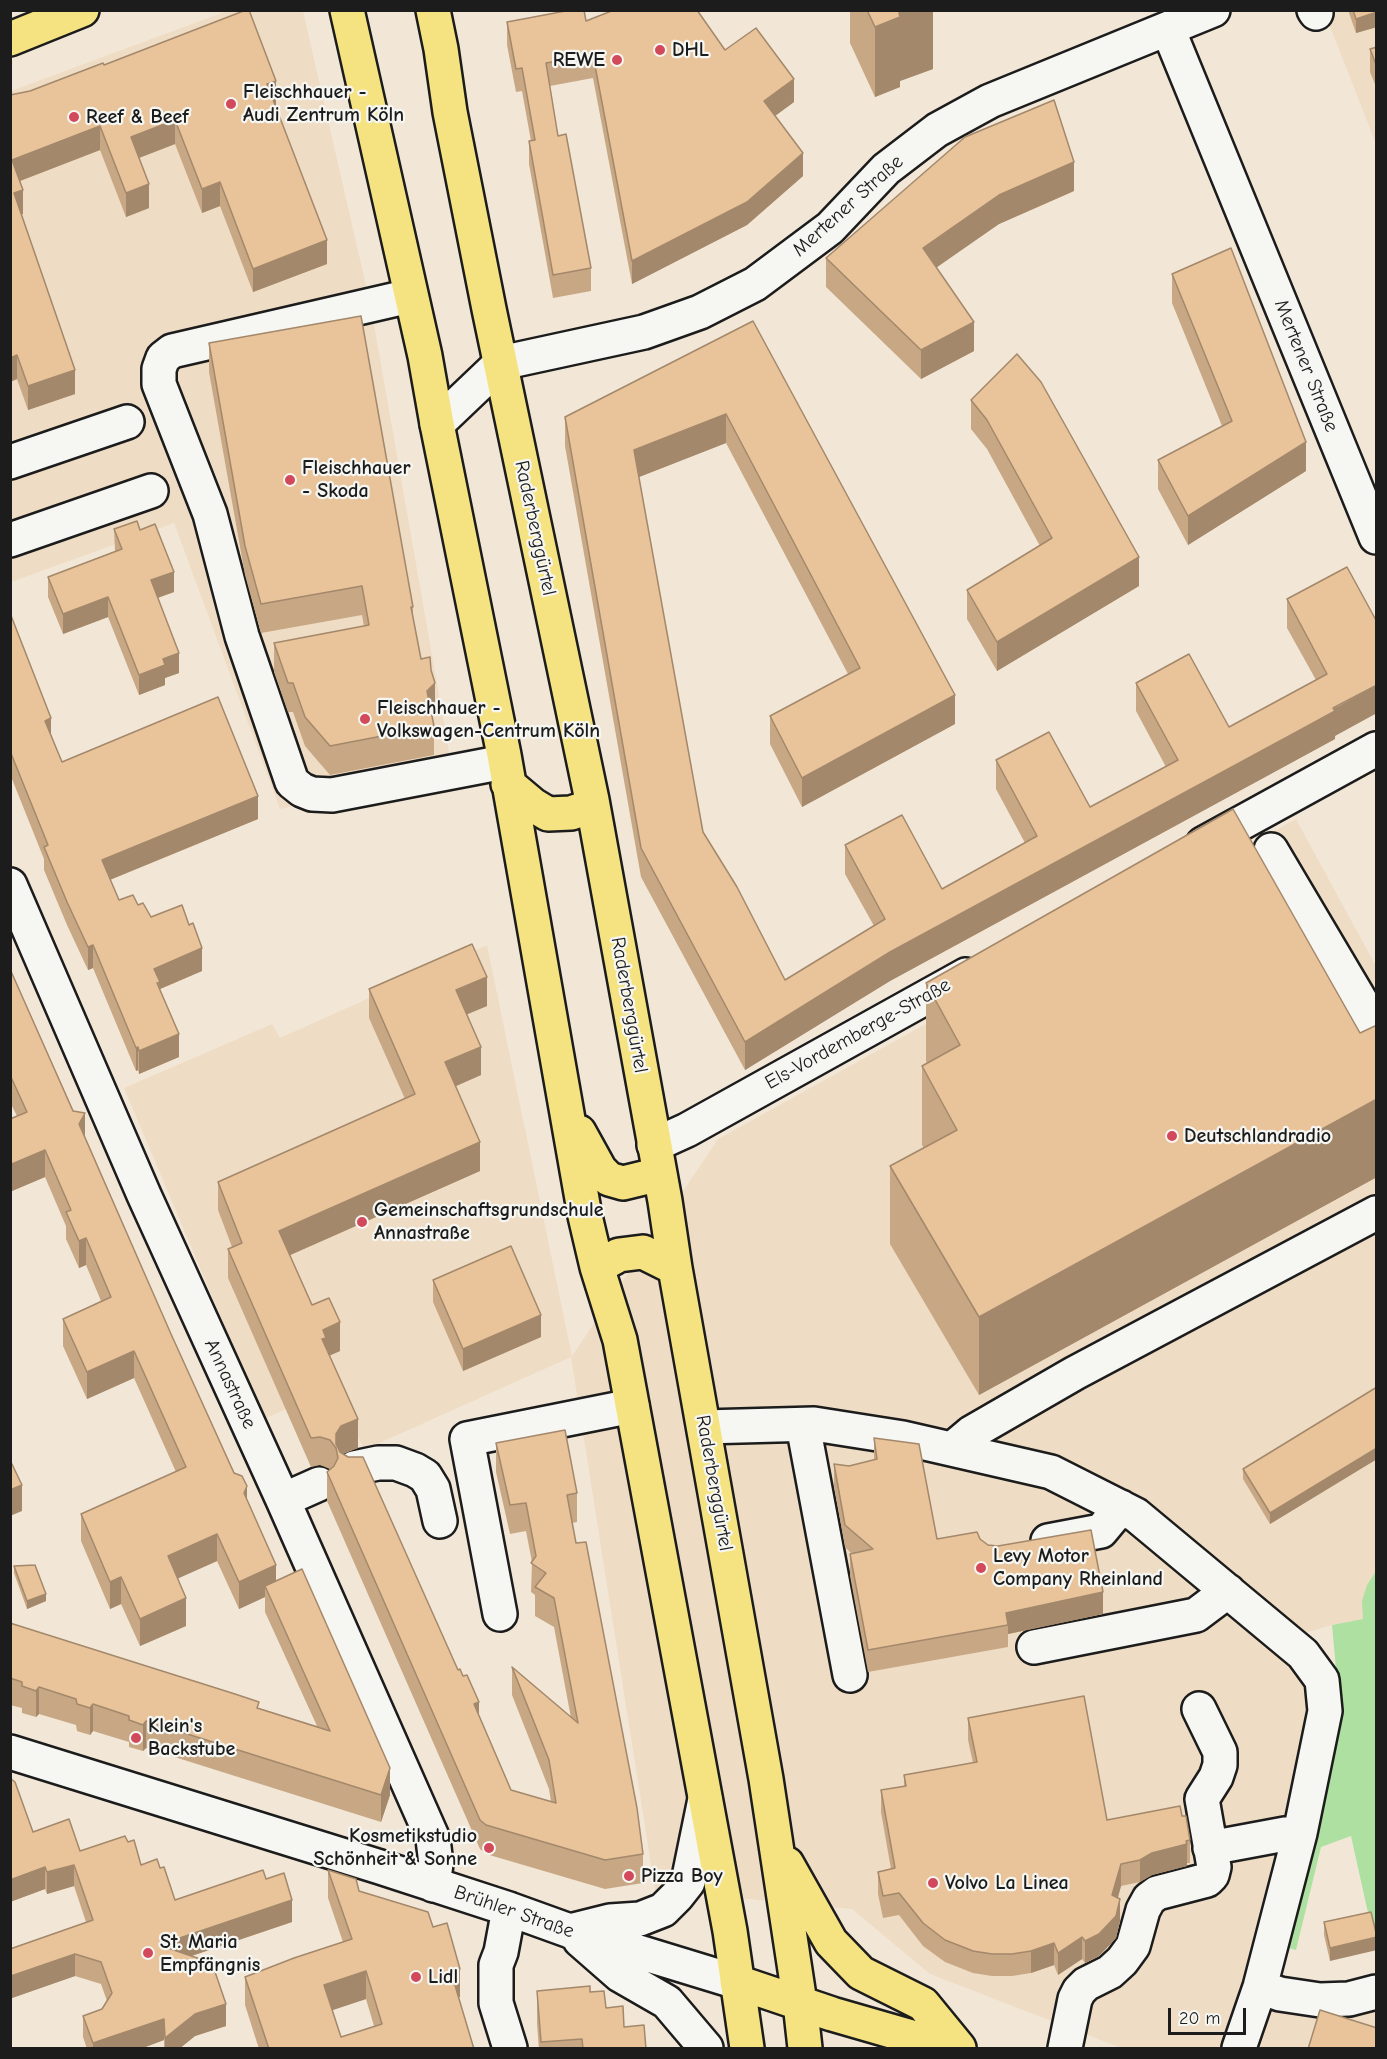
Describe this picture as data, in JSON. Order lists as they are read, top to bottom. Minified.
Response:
{"streets":{"main road":["Raderberggürtel","Brühler Straße"],"street":["Mertener Straße","Els-Vordemberge-Straße","Annastraße"]},"crossings":[["Mertener Straße","Raderberggürtel"],["Raderberggürtel","Els-Vordemberge-Straße"],["Raderberggürtel","Brühler Straße"],["Annastraße","Brühler Straße"]],"places":["DHL","REWE","Fleischhauer - Audi Zentrum Köln","Reef & Beef","Fleischhauer - Skoda","Fleischhauer - Volkswagen-Centrum Köln","Deutschlandradio","Gemeinschaftsgrundschule Annastraße","Levy Motor Company Rheinland","Klein's Backstube","Kosmetikstudio Schönheit & Sonne","Pizza Boy","Volvo La Linea","St. Maria Empfängnis","Lidl"],"scale_bar":"20 m"}
